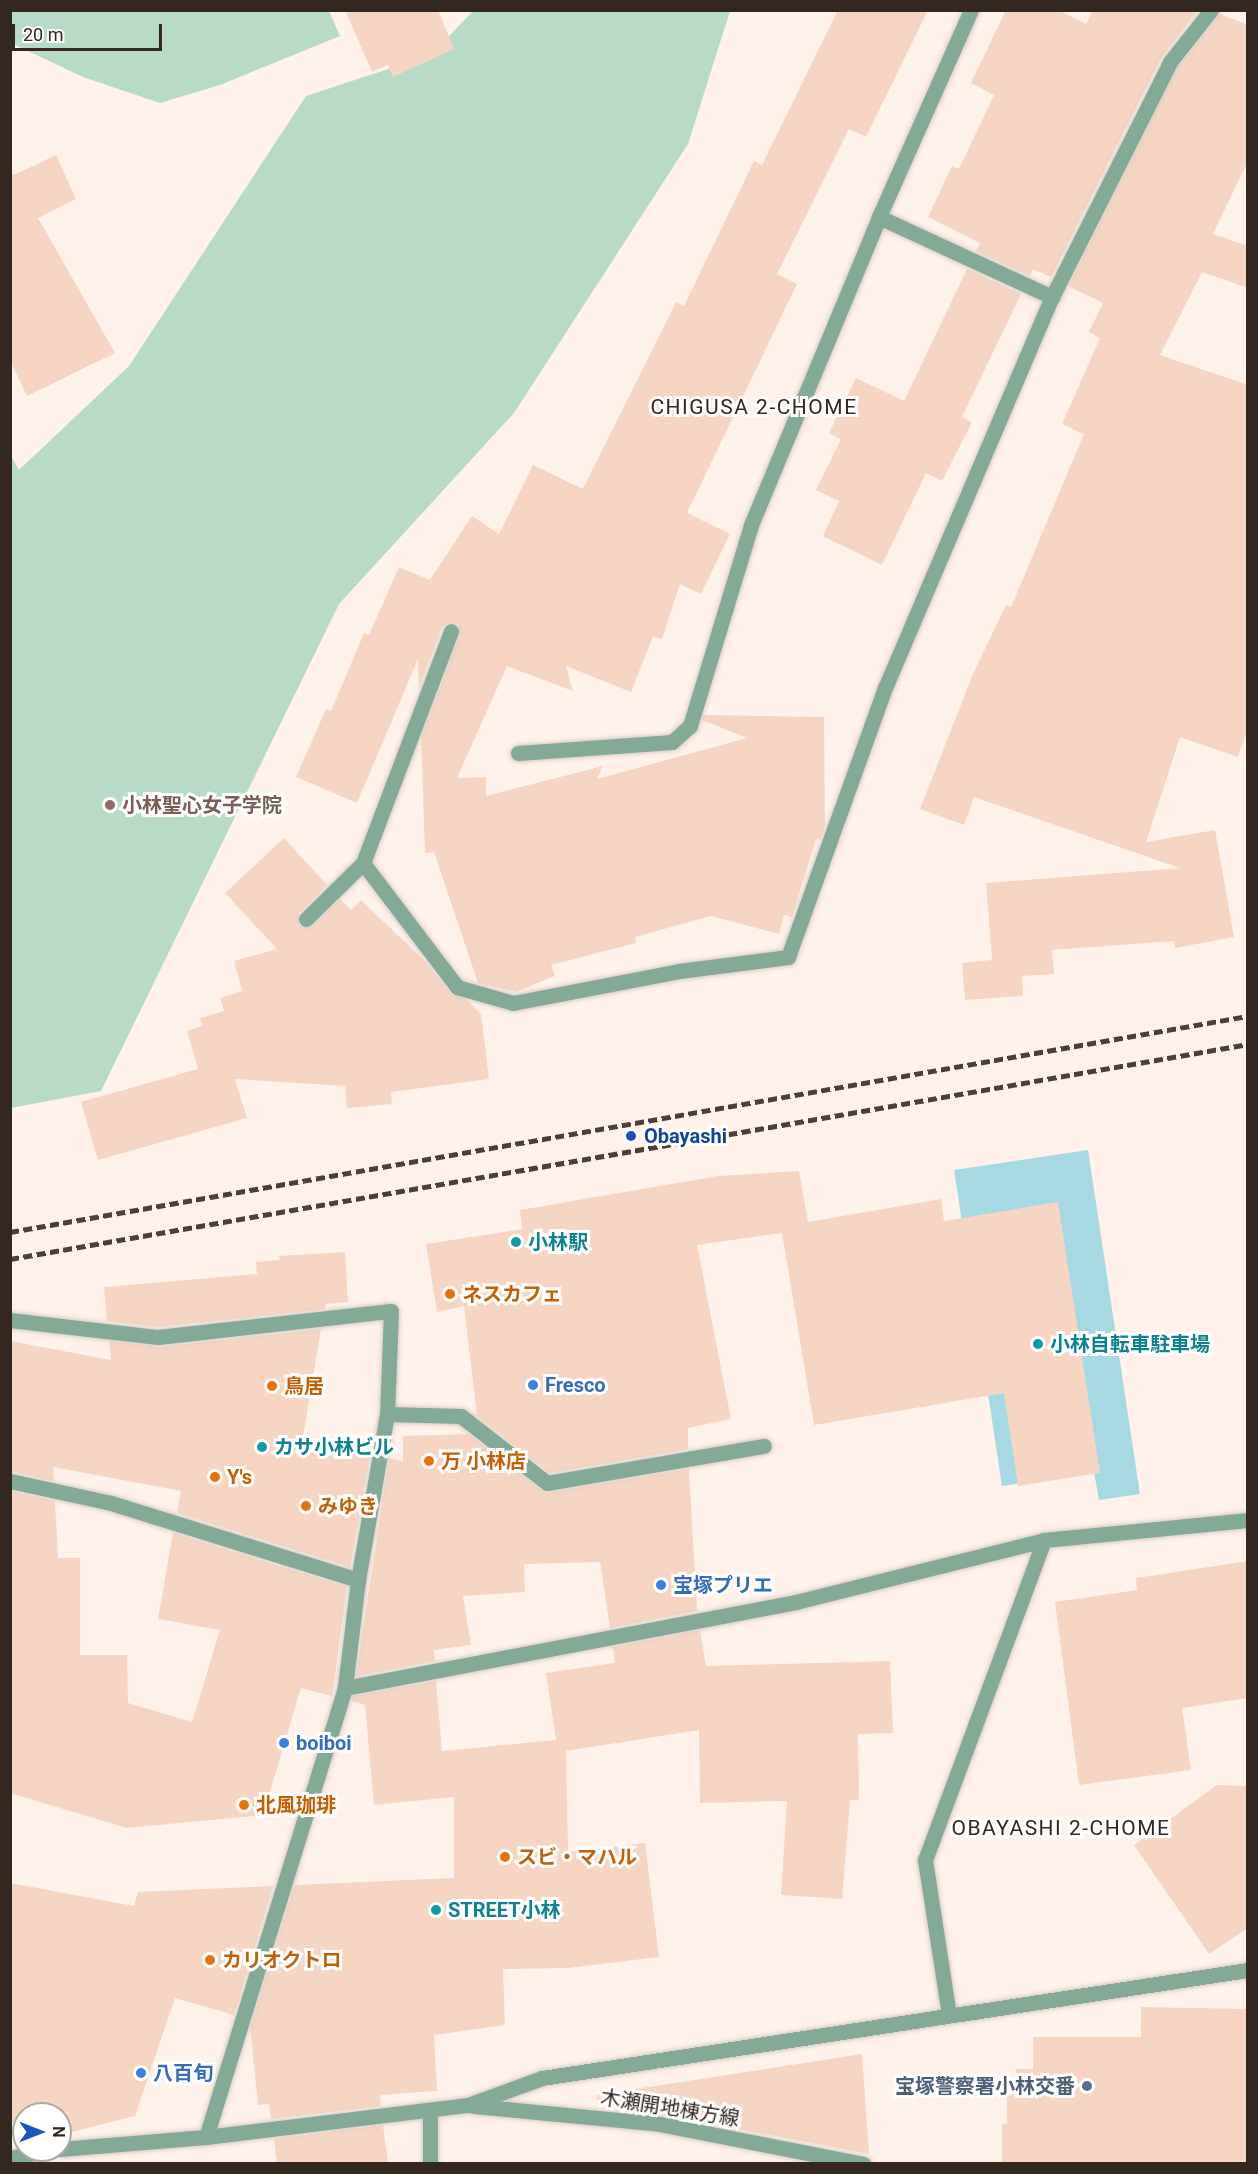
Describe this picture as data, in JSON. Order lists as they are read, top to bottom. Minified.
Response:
{"streets":{"street":["木瀬開地棟方線"]},"districts":["CHIGUSA 2-CHOME","OBAYASHI 2-CHOME"],"places":["小林聖心女子学院","Obayashi","小林駅","ネスカフェ","小林自転車駐車場","Fresco","鳥居","カサ小林ビル","万 小林店","Y's","みゆき","宝塚プリエ","boiboi","北風珈琲","スビ・マハル","STREET小林","カリオクトロ","八百旬","宝塚警察署小林交番"],"scale_bar":"20 m","north":"right"}
